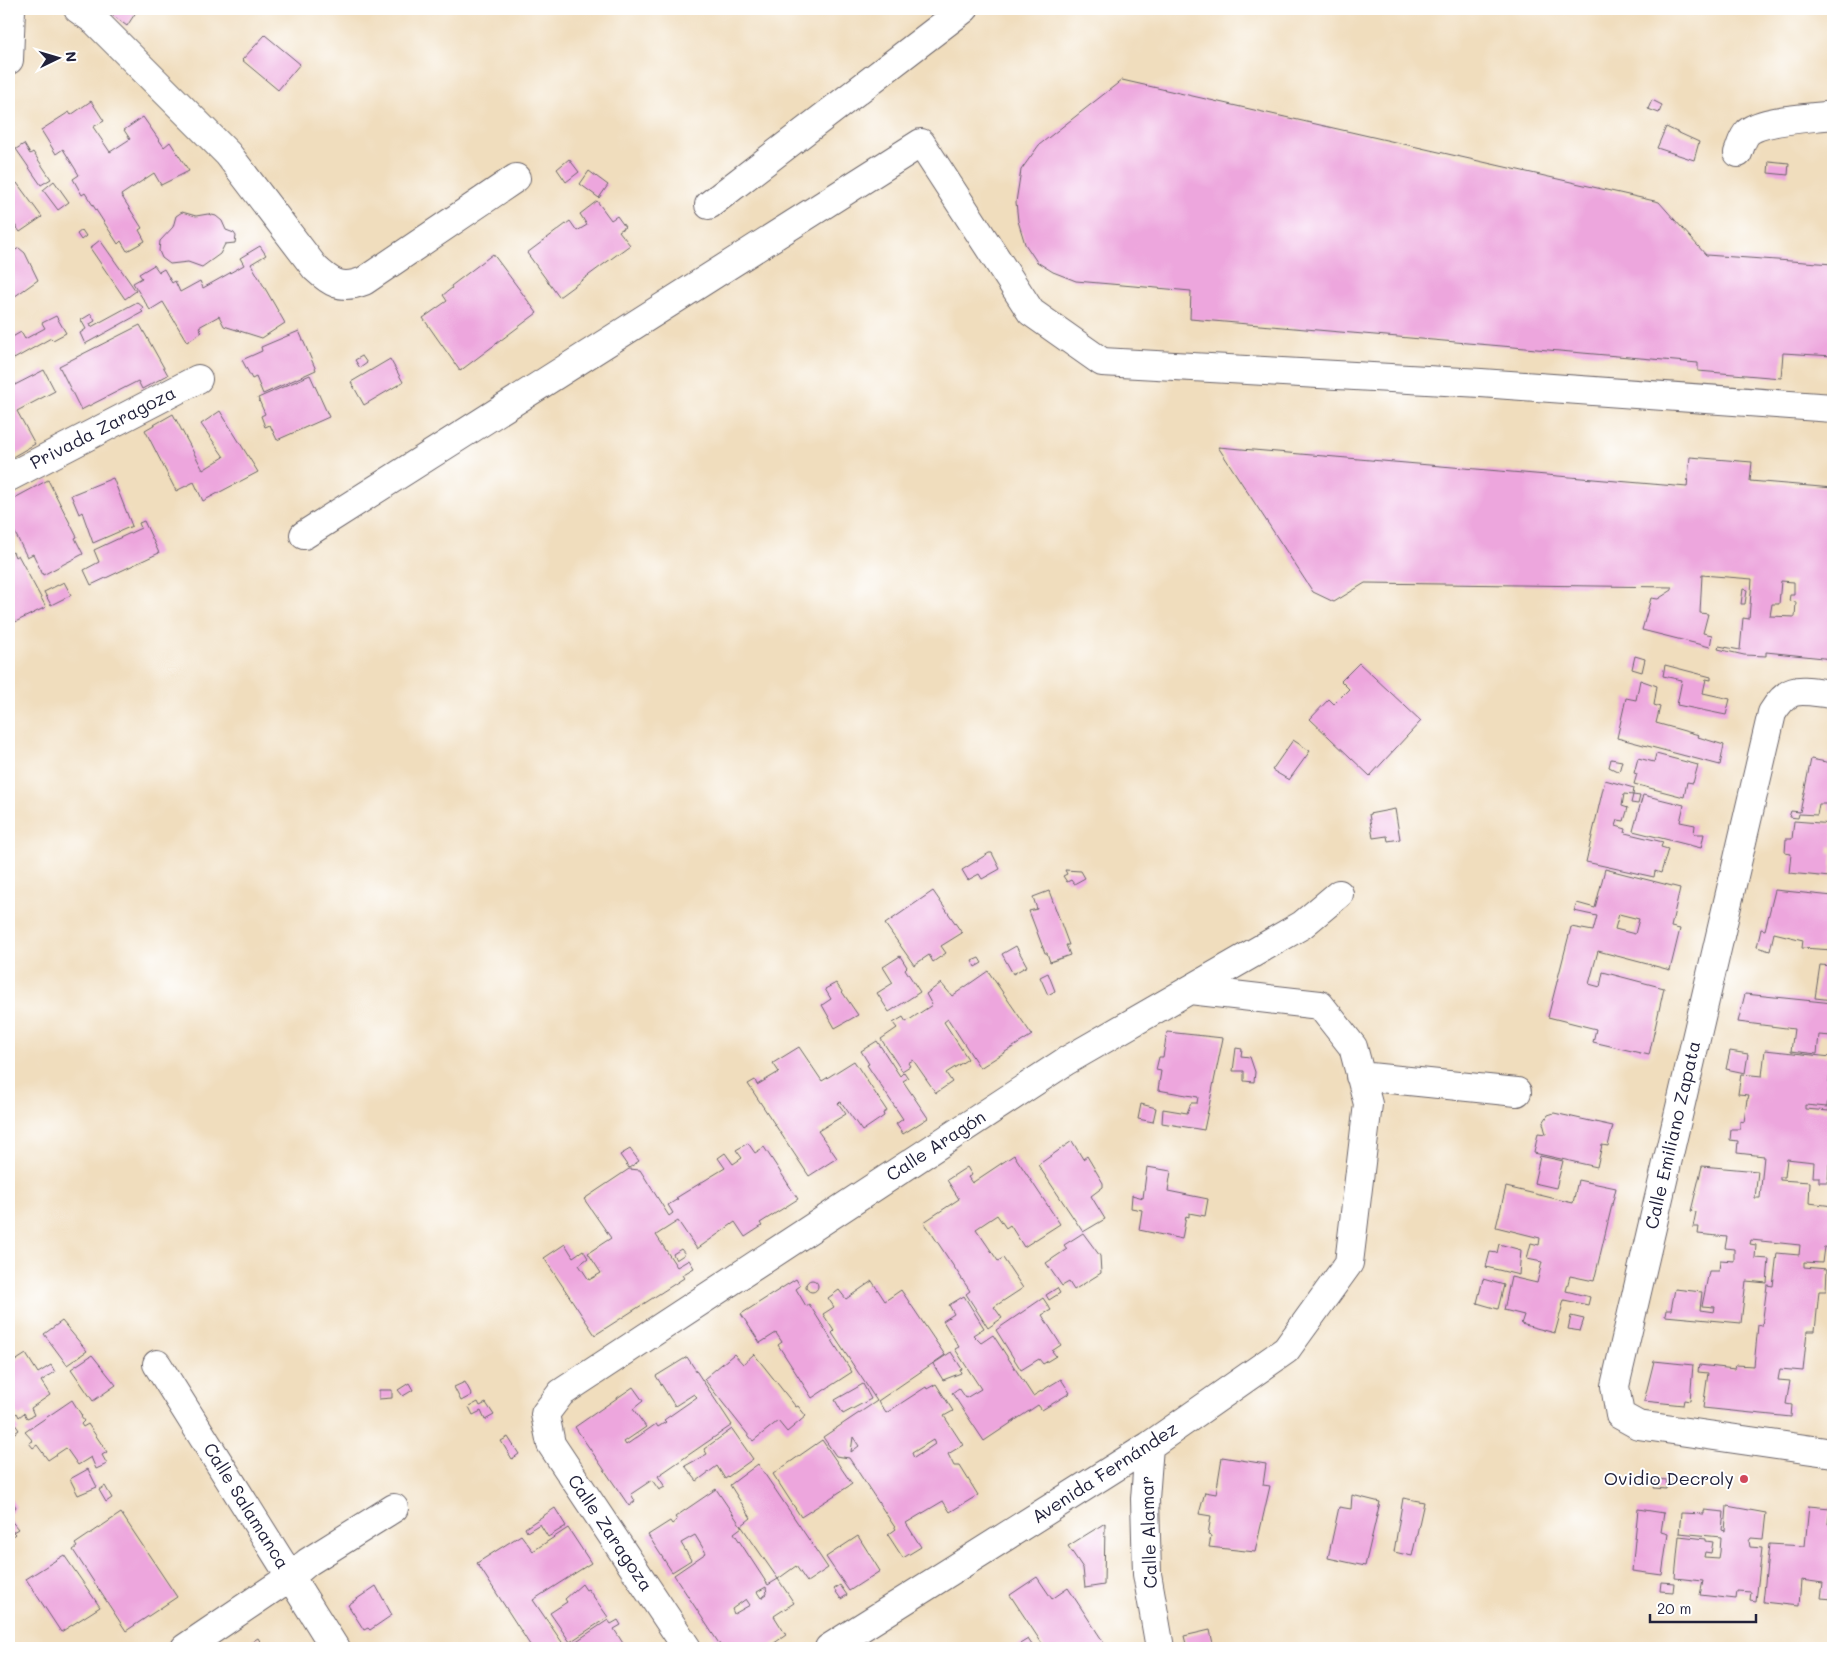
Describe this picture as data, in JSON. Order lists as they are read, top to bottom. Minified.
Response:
{"streets":{"street":["Privada Zaragoza","Calle Emiliano Zapata","Calle Aragón","Avenida Fernández","Calle Salamanca","Calle Alamar","Calle Zaragoza"]},"crossings":[["Calle Aragón","Calle Zaragoza"],["Avenida Fernández","Calle Alamar"]],"places":["Ovidio Decroly"],"scale_bar":"20 m","north":"right"}
